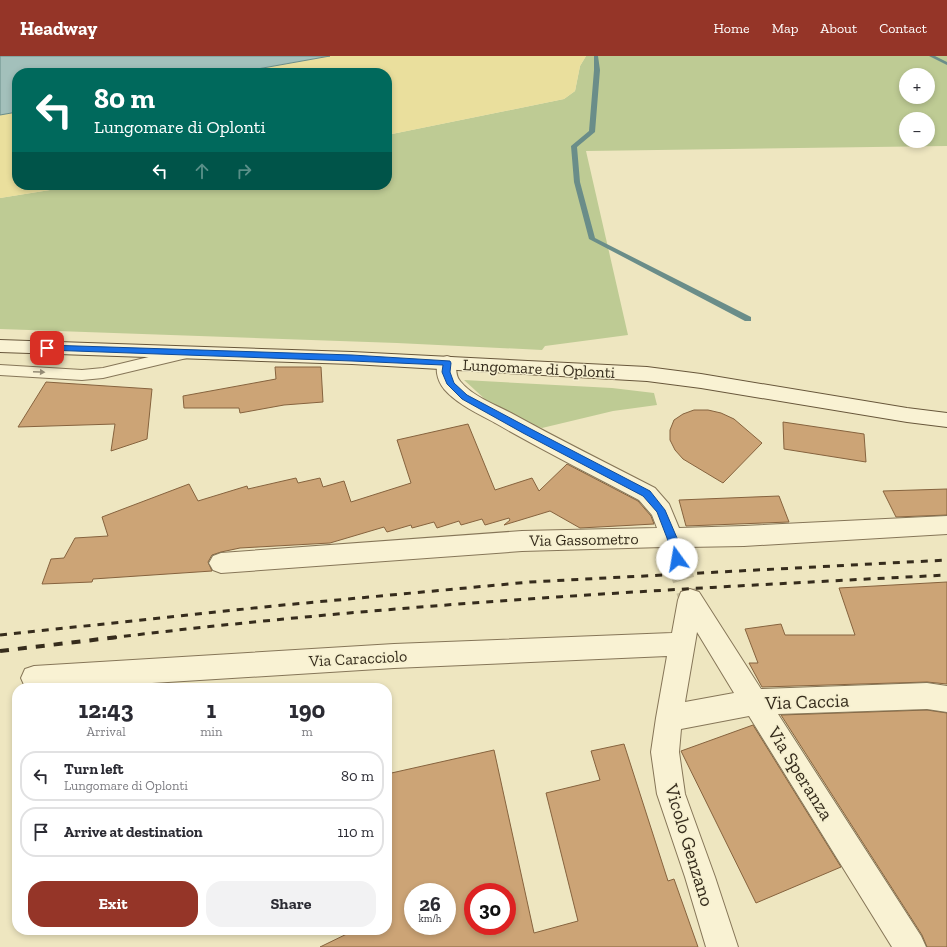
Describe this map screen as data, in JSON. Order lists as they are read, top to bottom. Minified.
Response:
{"streets":{"street":["Lungomare di Oplonti","Via Gassometro","Via Caracciolo","Via Caccia","Via Speranza","Vicolo Genzano"]},"crossings":[["Via Caracciolo","Vicolo Genzano"],["Via Caccia","Via Speranza"],["Via Caccia","Vicolo Genzano"],["Via Speranza","Vicolo Genzano"]],"page":{"header":"Headway","nav":["Home","Map","About","Contact"],"map_buttons":["+","−"],"turn":["80 m","Lungomare di Oplonti"],"eta":["12:43","Arrival","1","min","190","m"],"list":[{"name":"Turn left","note":"Lungomare di Oplonti","value":"80 m"},{"name":"Arrive at destination","value":"110 m"}],"buttons":["Exit","Share"],"speed":"26 km/h","limit":"30"}}
